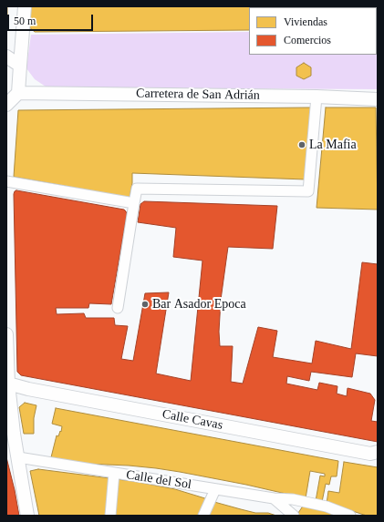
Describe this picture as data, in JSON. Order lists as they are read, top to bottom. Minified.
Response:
{"streets":{"street":["Carretera de San Adrián","Calle Cavas","Calle del Sol"]},"places":["La Mafia","Bar Asador Epoca"],"legend":["Viviendas","Comercios"],"scale_bar":"50 m"}
